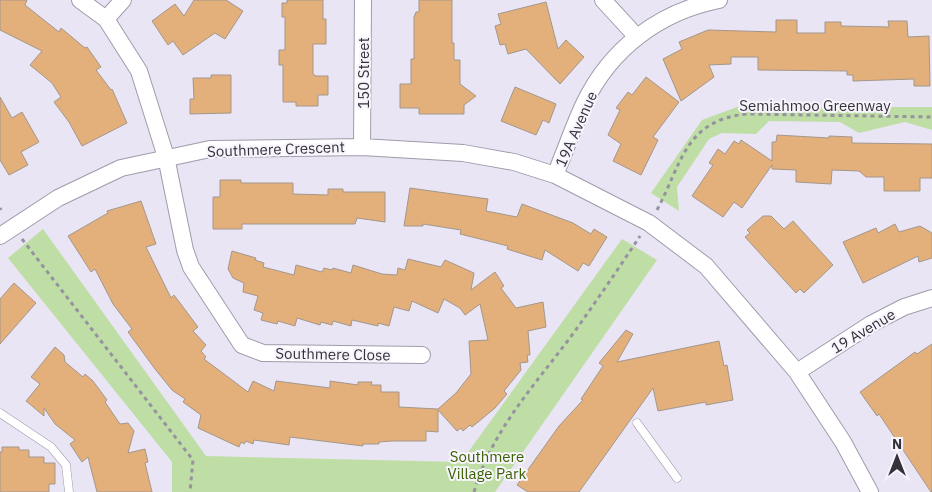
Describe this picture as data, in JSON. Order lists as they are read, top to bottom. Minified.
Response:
{"streets":{"street":["150 Street","19A Avenue","Southmere Crescent","19 Avenue","Southmere Close"],"path":["Semiahmoo Greenway"]},"crossings":[["150 Street","Southmere Crescent"],["19A Avenue","Southmere Crescent"],["Southmere Crescent","19 Avenue"],["Southmere Crescent","Southmere Close"]],"parks":["Southmere Village Park"],"north":"top"}
